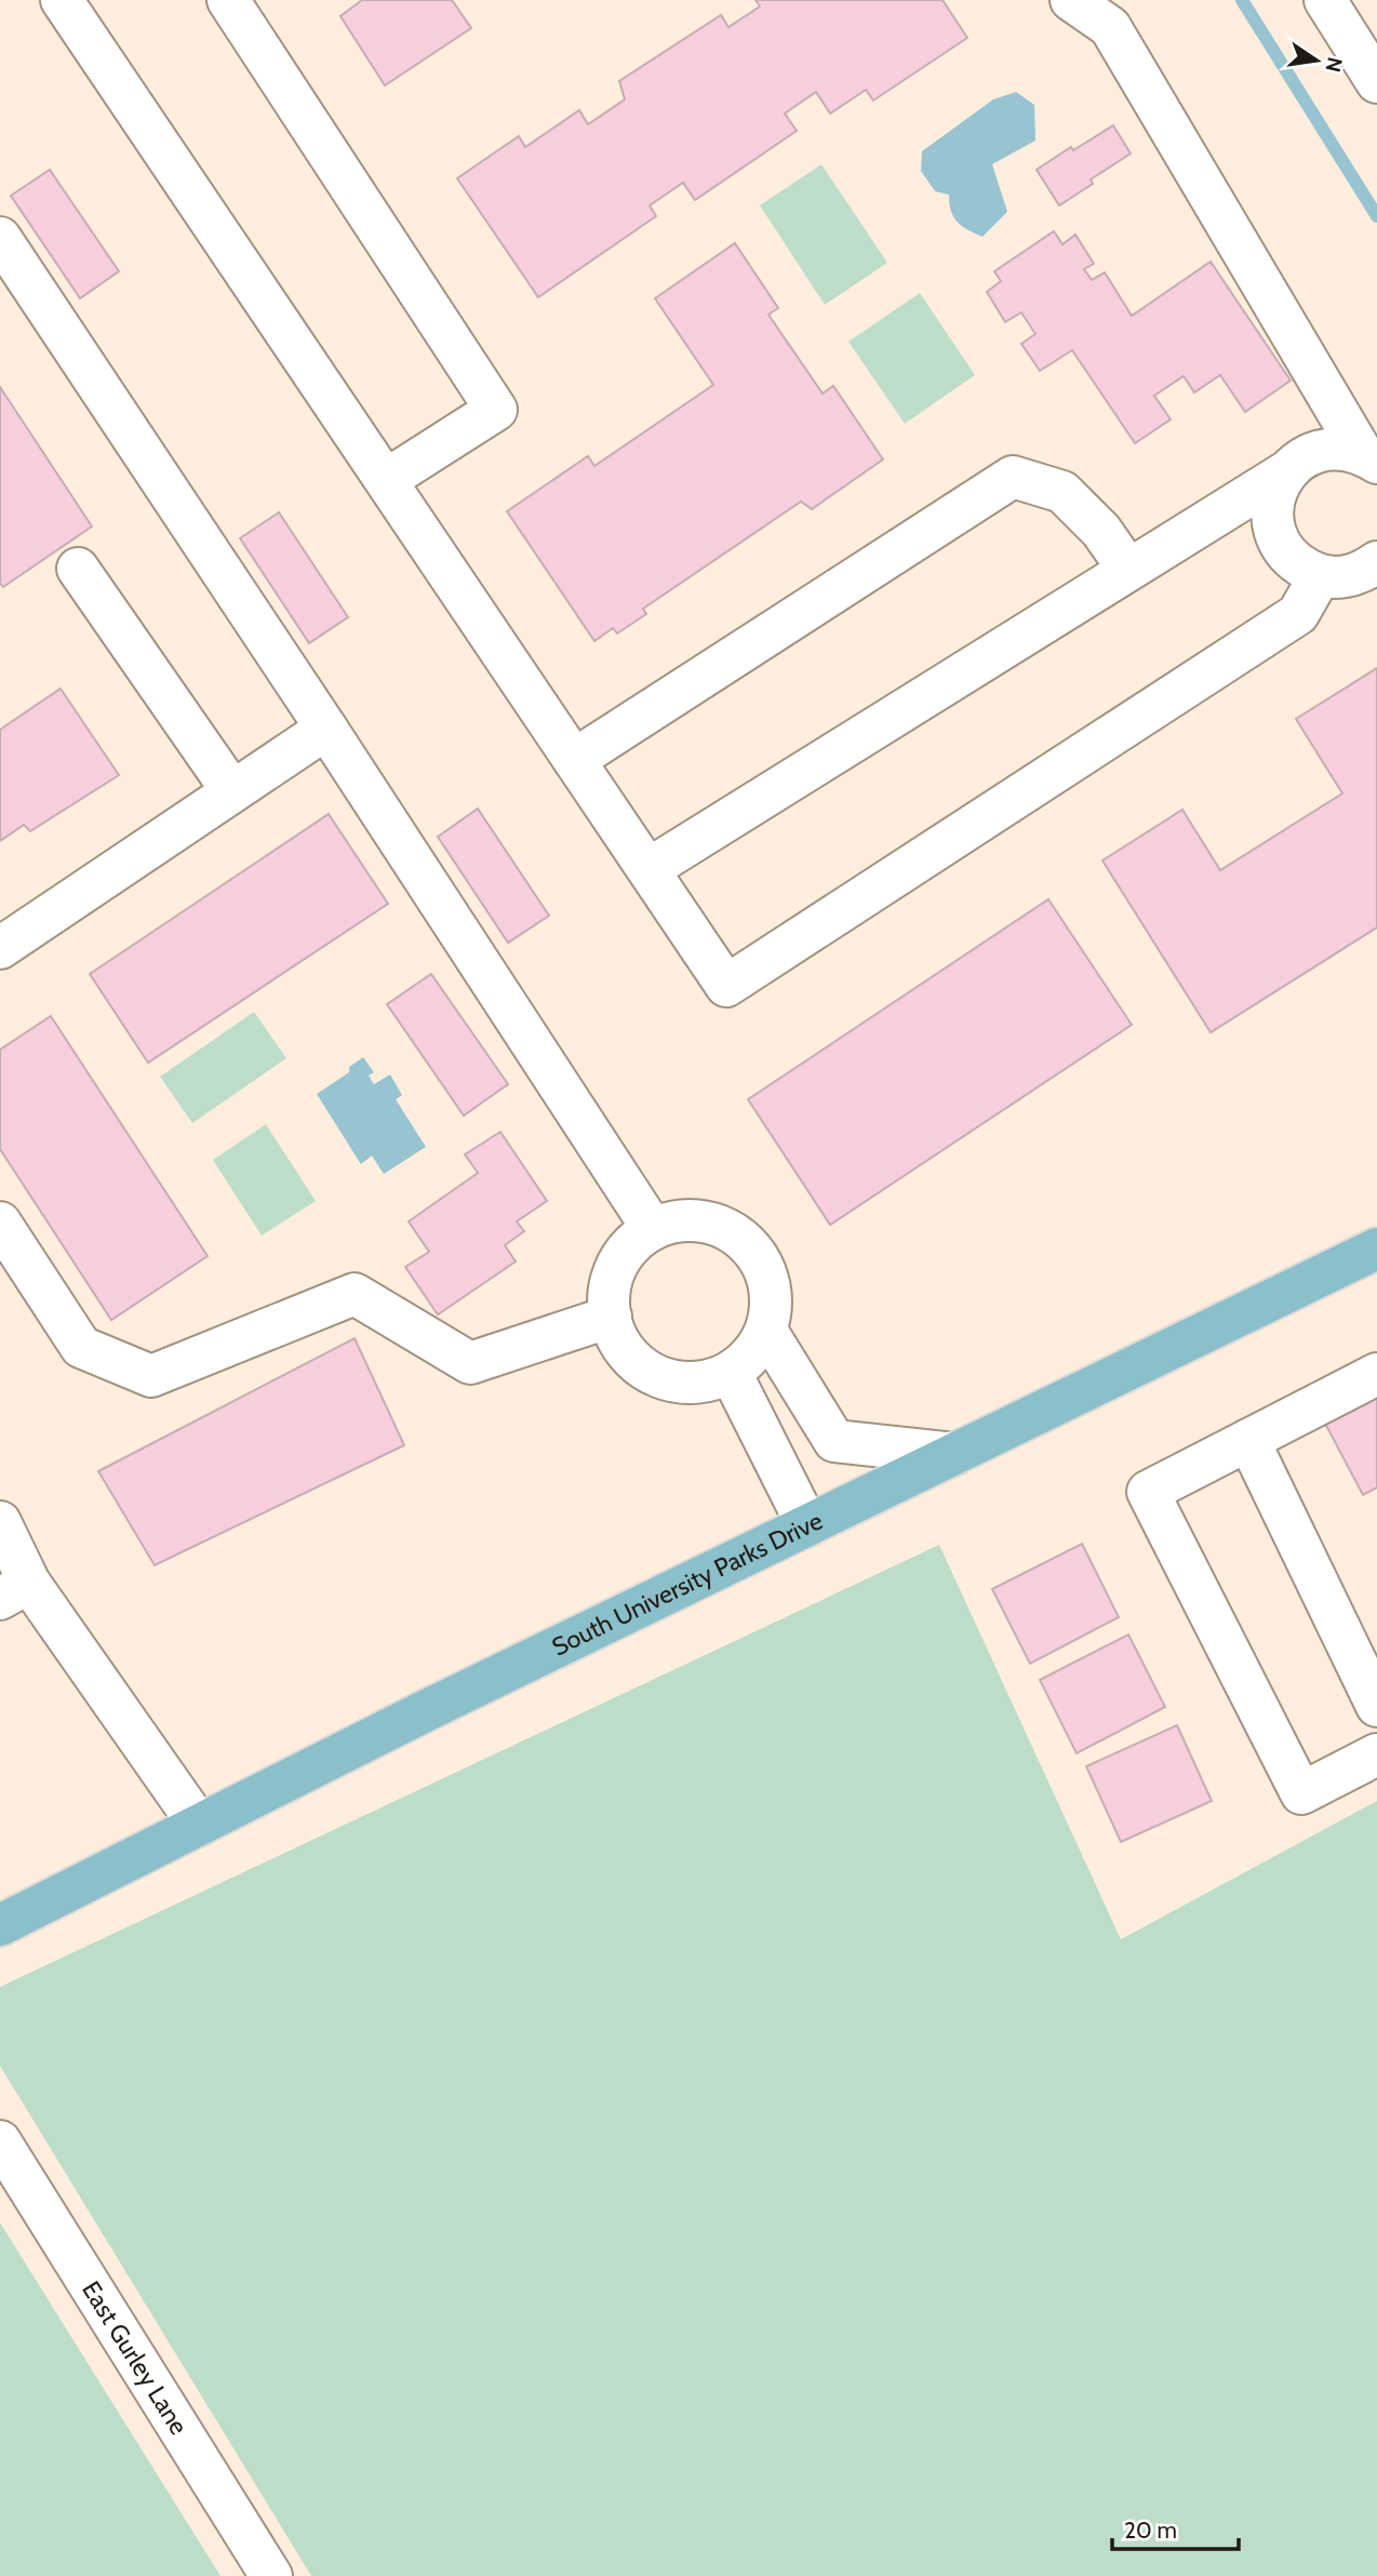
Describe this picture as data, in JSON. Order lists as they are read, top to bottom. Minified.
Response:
{"streets":{"main road":["South University Parks Drive"],"street":["East Gurley Lane"]},"scale_bar":"20 m","north":"right"}
